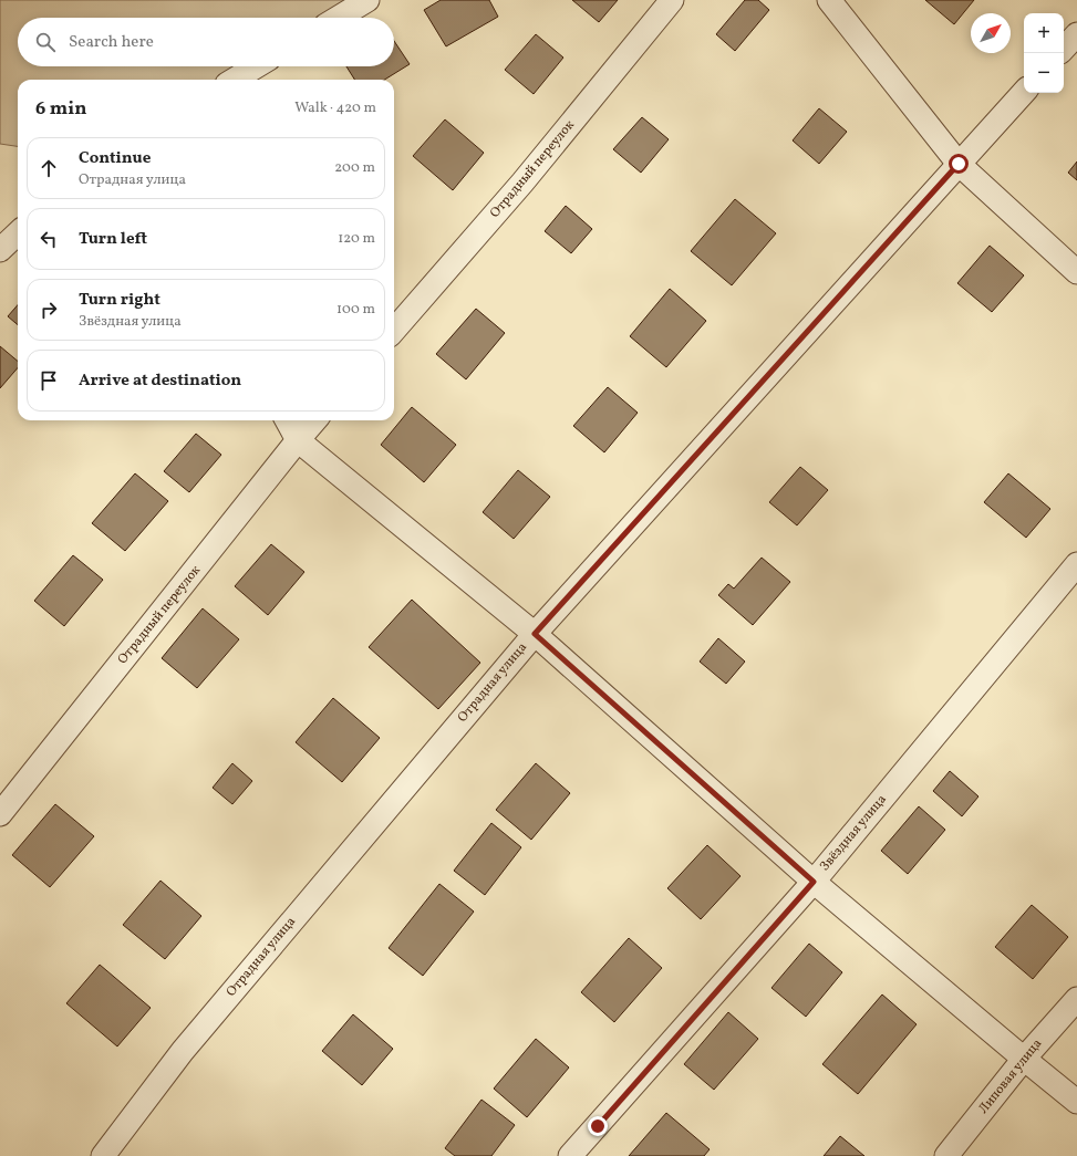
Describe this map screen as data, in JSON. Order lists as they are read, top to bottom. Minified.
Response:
{"streets":{"street":["Отрадный переулок","Отрадная улица","Звёздная улица","Липовая улица"]},"north":"top right","page":{"map_buttons":["+","−"],"search":"Search here","heading":["6 min","Walk · 420 m"],"list":[["Continue","Отрадная улица","200 m"],["Turn left","120 m"],["Turn right","Звёздная улица","100 m"],"Arrive at destination"]}}
